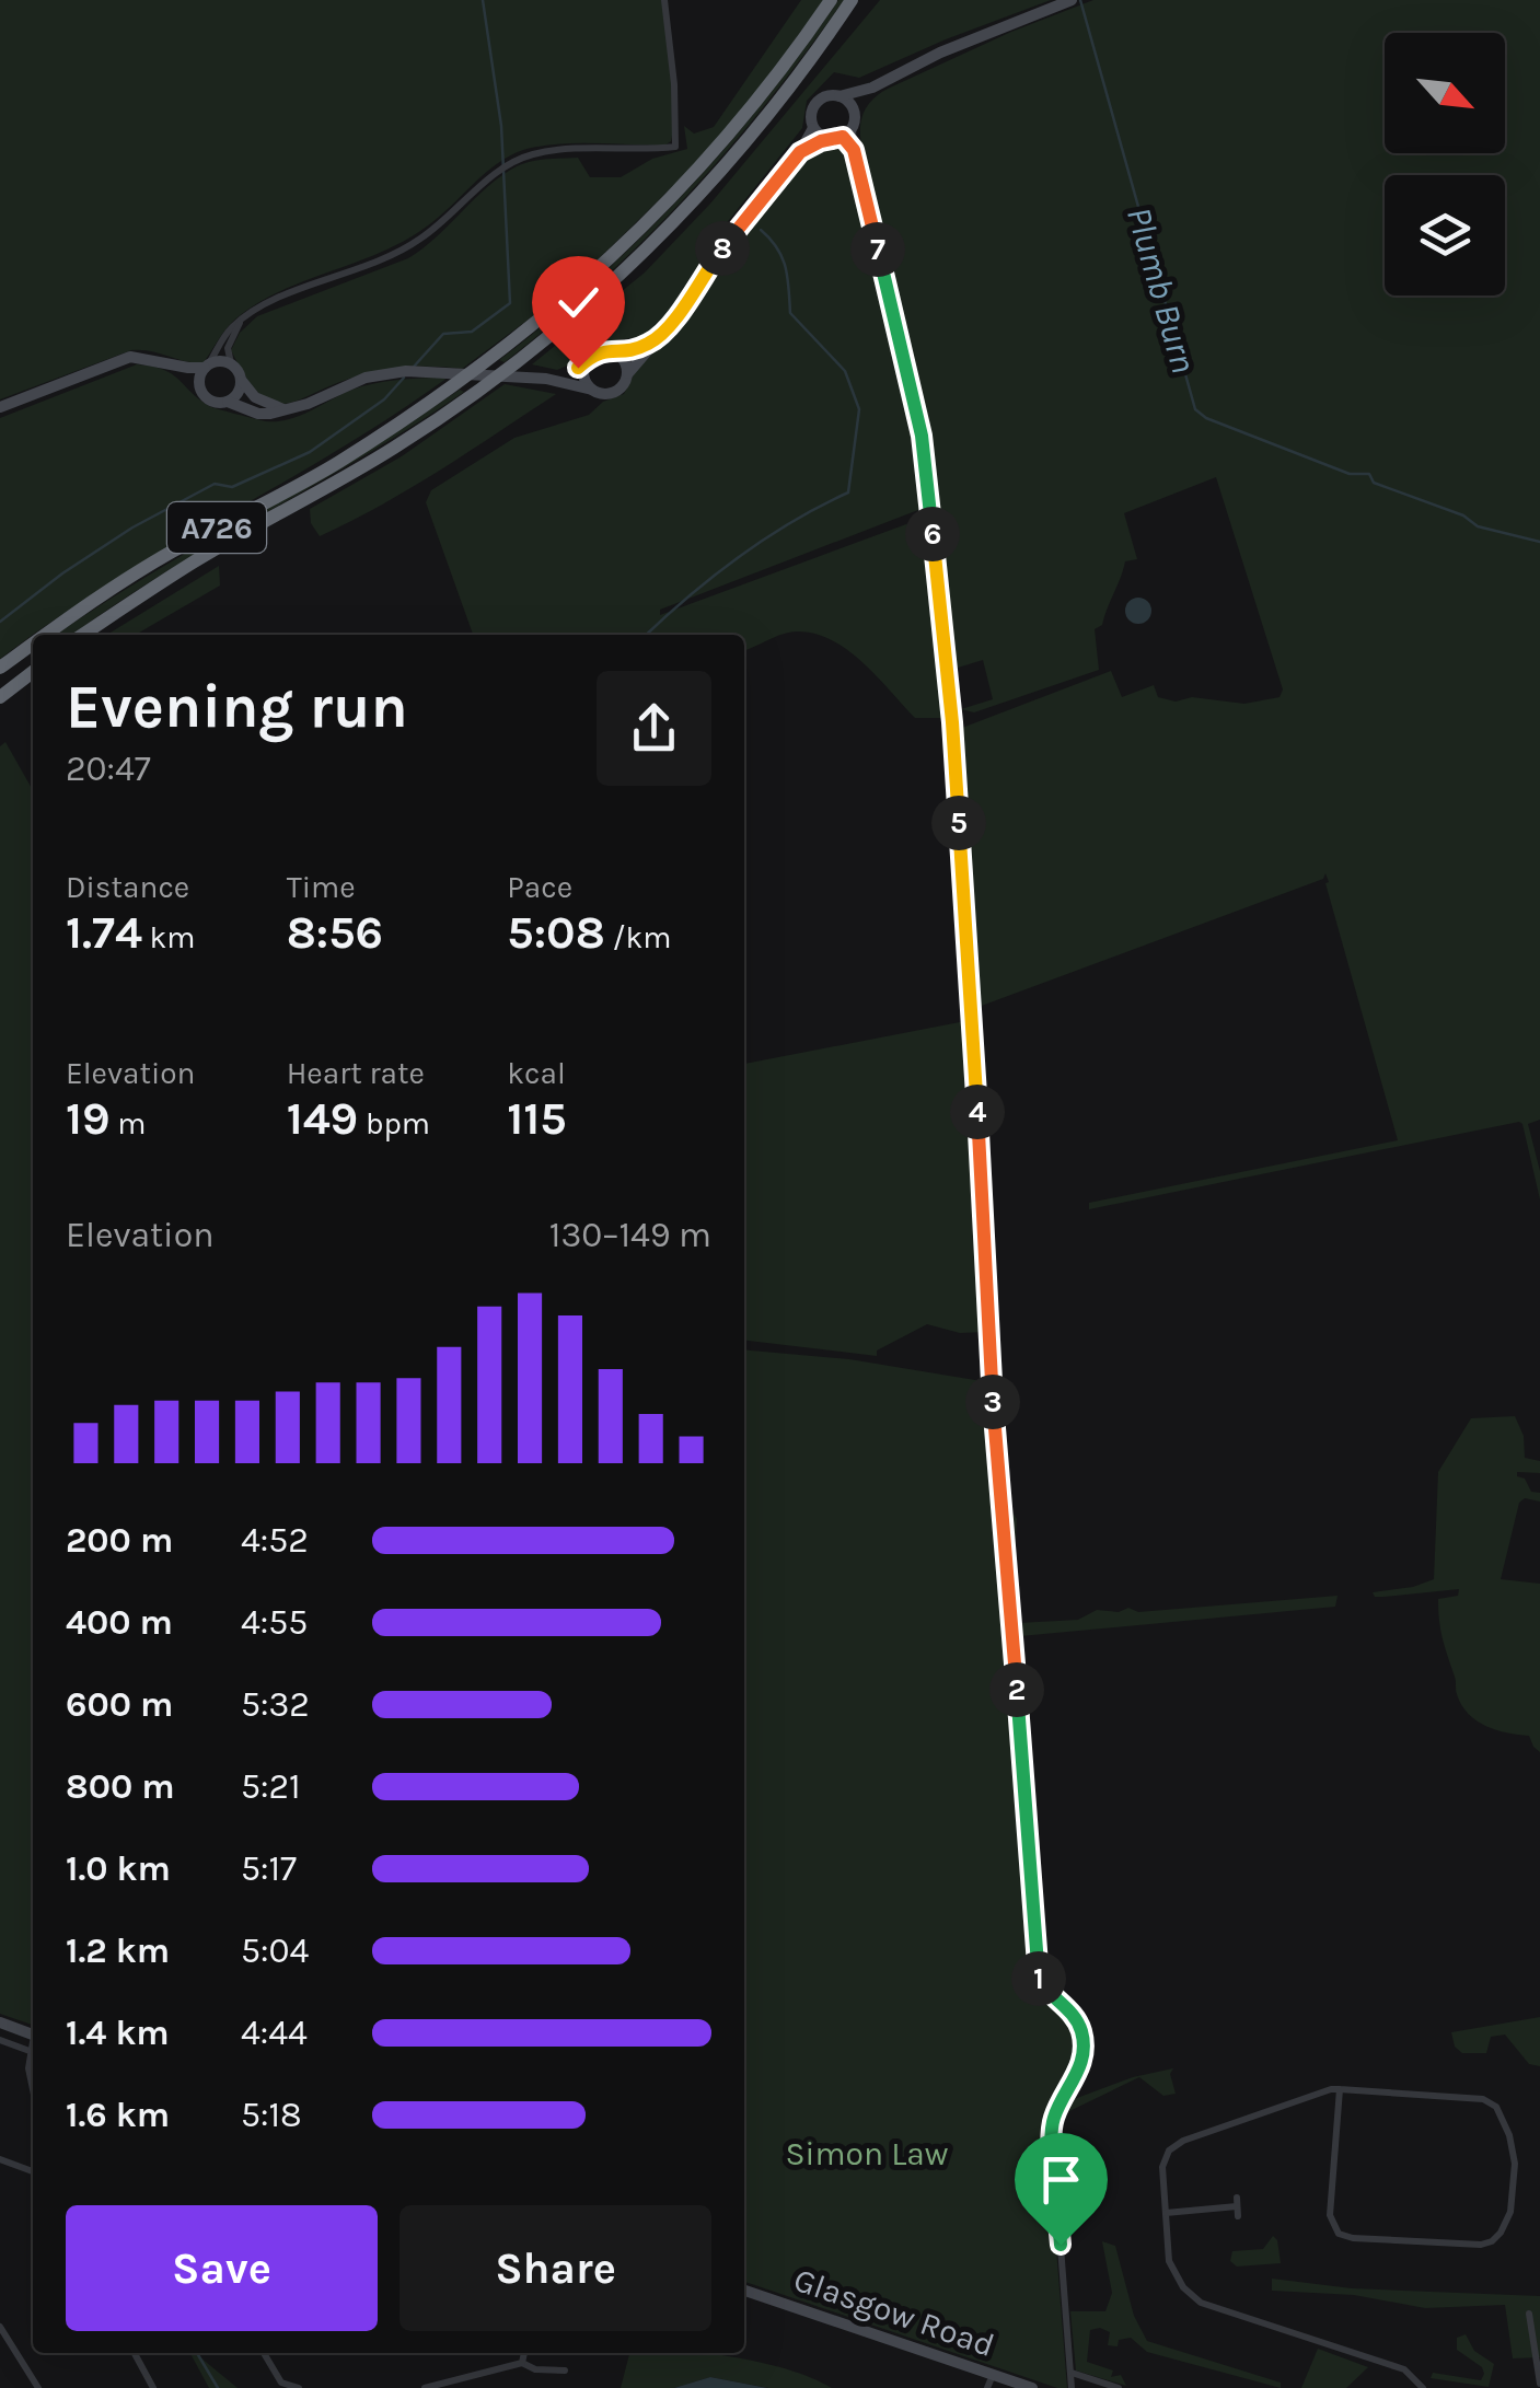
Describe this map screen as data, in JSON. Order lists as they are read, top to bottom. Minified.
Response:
{"streets":{"highway":["A726"],"street":["Glasgow Road"]},"water":["Plumb Burn"],"parks":["Simon Law"],"north":"bottom right","page":{"pins":["8","7","6","5","4","3","2","1"],"heading":["Evening run","20:47"],"stats":[["Distance","1.74 km"],["Time","8:56"],["Pace","5:08 /km"],["Elevation","19 m"],["Heart rate","149 bpm"],["kcal","115"]],"chart":["Elevation","130–149 m"],"list":[{"name":"200 m","note":"4:52"},{"name":"400 m","note":"4:55"},{"name":"600 m","note":"5:32"},{"name":"800 m","note":"5:21"},{"name":"1.0 km","note":"5:17"},{"name":"1.2 km","note":"5:04"},{"name":"1.4 km","note":"4:44"},{"name":"1.6 km","note":"5:18"}],"buttons":["Save","Share"]}}
